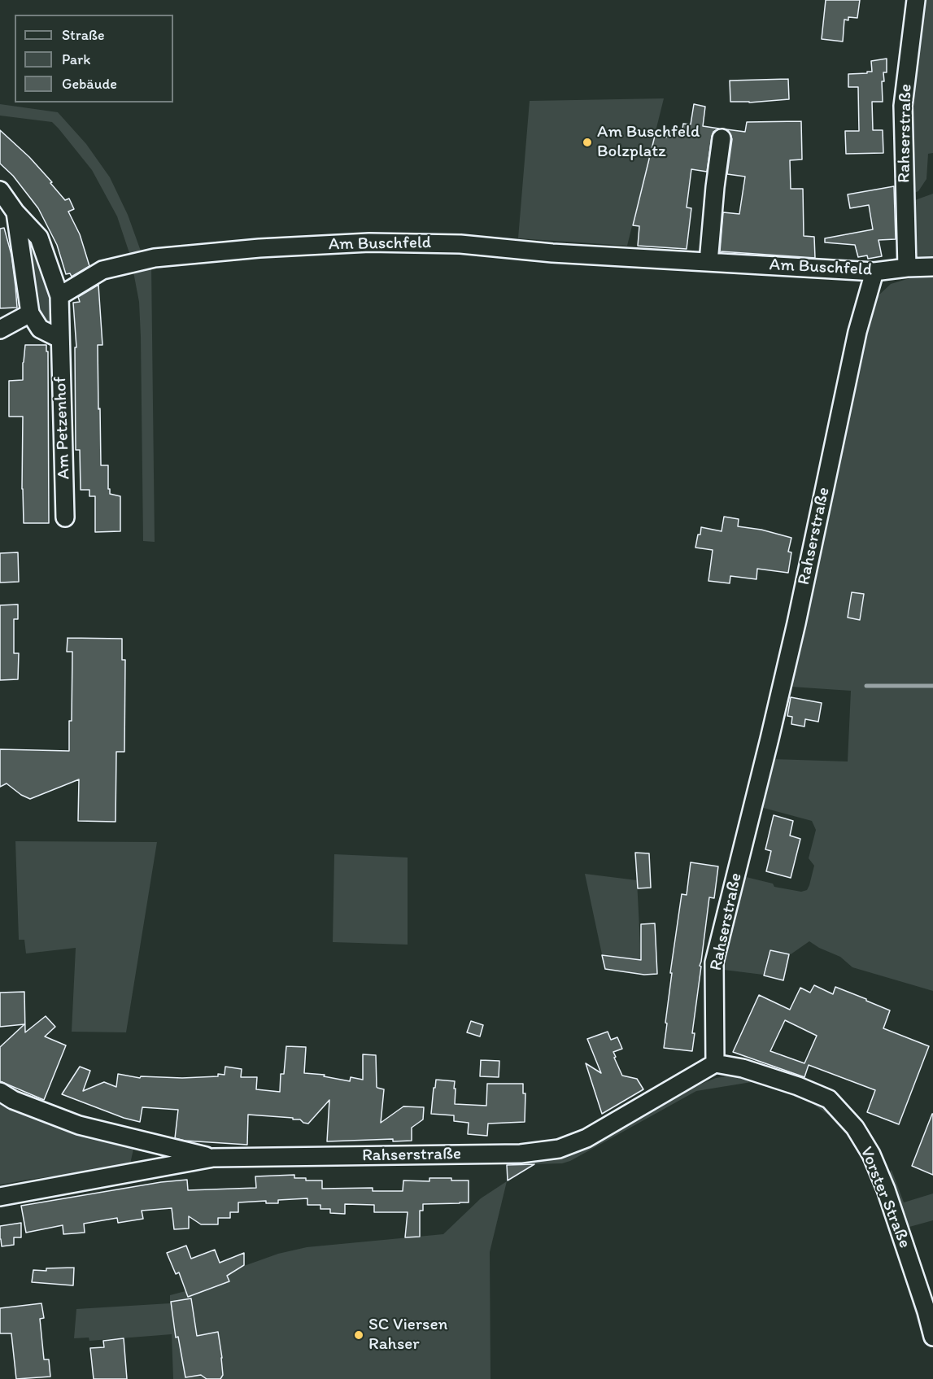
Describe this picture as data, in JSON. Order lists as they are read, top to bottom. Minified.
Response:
{"streets":{"street":["Rahserstraße","Am Buschfeld","Am Petzenhof","Vorster Straße"]},"crossings":[["Rahserstraße","Am Buschfeld"],["Rahserstraße","Vorster Straße"],["Am Buschfeld","Am Petzenhof"]],"places":["Am Buschfeld Bolzplatz","SC Viersen Rahser"],"legend":["Straße","Park","Gebäude"]}
